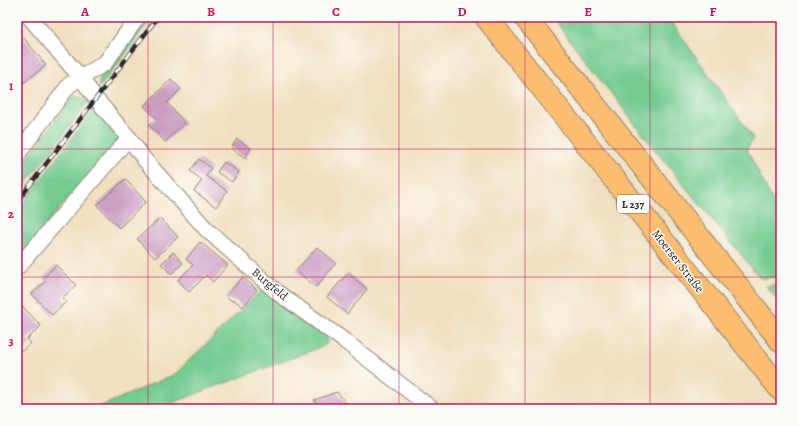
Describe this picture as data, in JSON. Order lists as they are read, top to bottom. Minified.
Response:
{"streets":{"highway":["L 237","Moerser Straße"],"street":["Burgfeld"]},"grid":{"columns":["A","B","C","D","E","F"],"rows":["1","2","3"]}}
